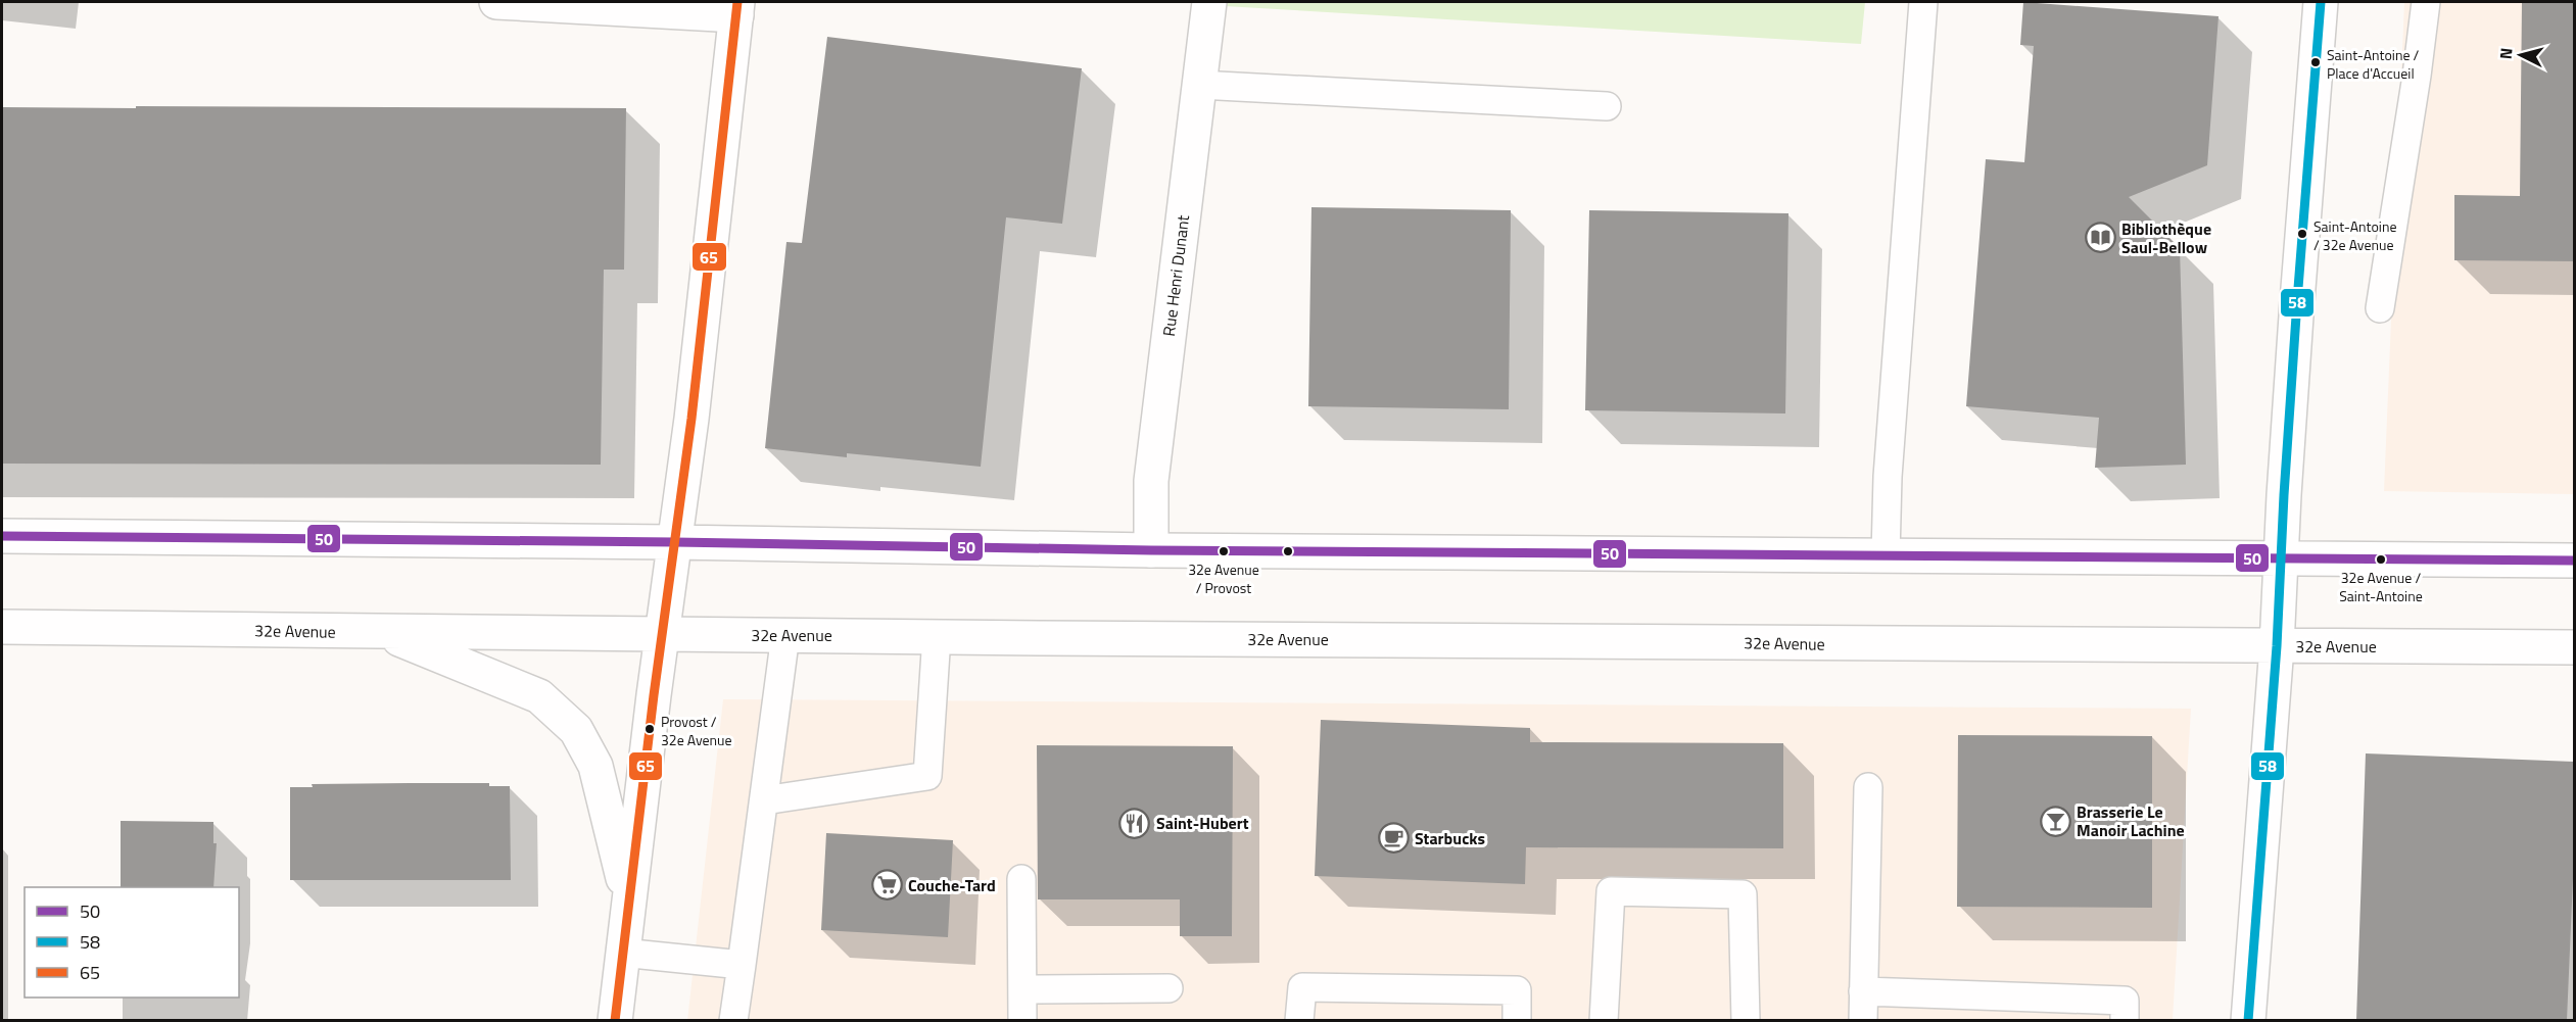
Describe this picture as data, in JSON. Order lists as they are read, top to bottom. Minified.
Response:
{"streets":{"main road":["Rue Henri Dunant","32e Avenue"]},"places":{"other":["Saint-Antoine / Place d'Accueil","Saint-Antoine / 32e Avenue","32e Avenue / Provost","32e Avenue / Saint-Antoine","Provost / 32e Avenue"],"library":["Bibliothèque Saul-Bellow"],"bar":["Brasserie Le Manoir Lachine"],"restaurant":["Saint-Hubert"],"cafe":["Starbucks"],"supermarket":["Couche-Tard"]},"lines":["transit line 58","transit line 65","transit line 50"],"legend":["50","58","65"],"north":"left"}
